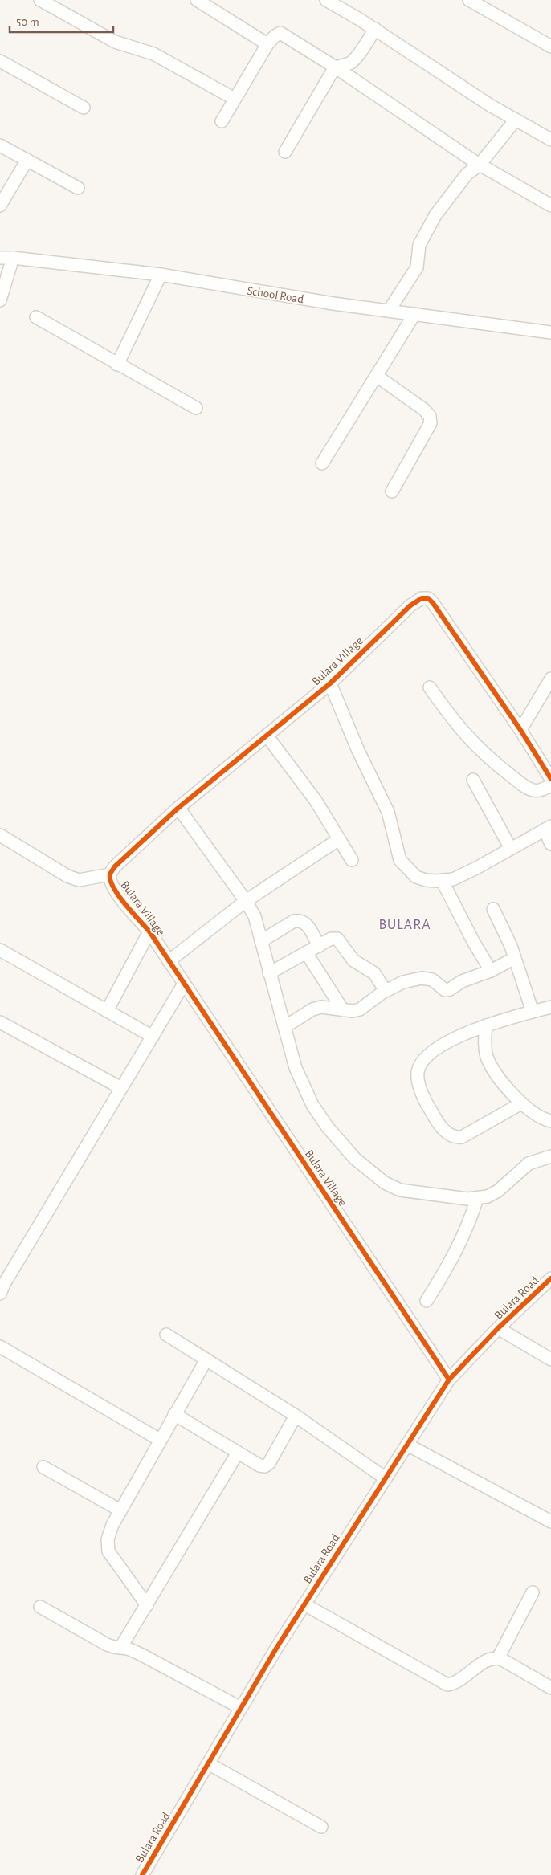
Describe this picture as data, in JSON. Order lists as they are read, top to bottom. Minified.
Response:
{"streets":{"street":["School Road","Bulara Village","Bulara Road"]},"crossings":[["Bulara Village","Bulara Road"]],"districts":["BULARA"],"scale_bar":"50 m"}
